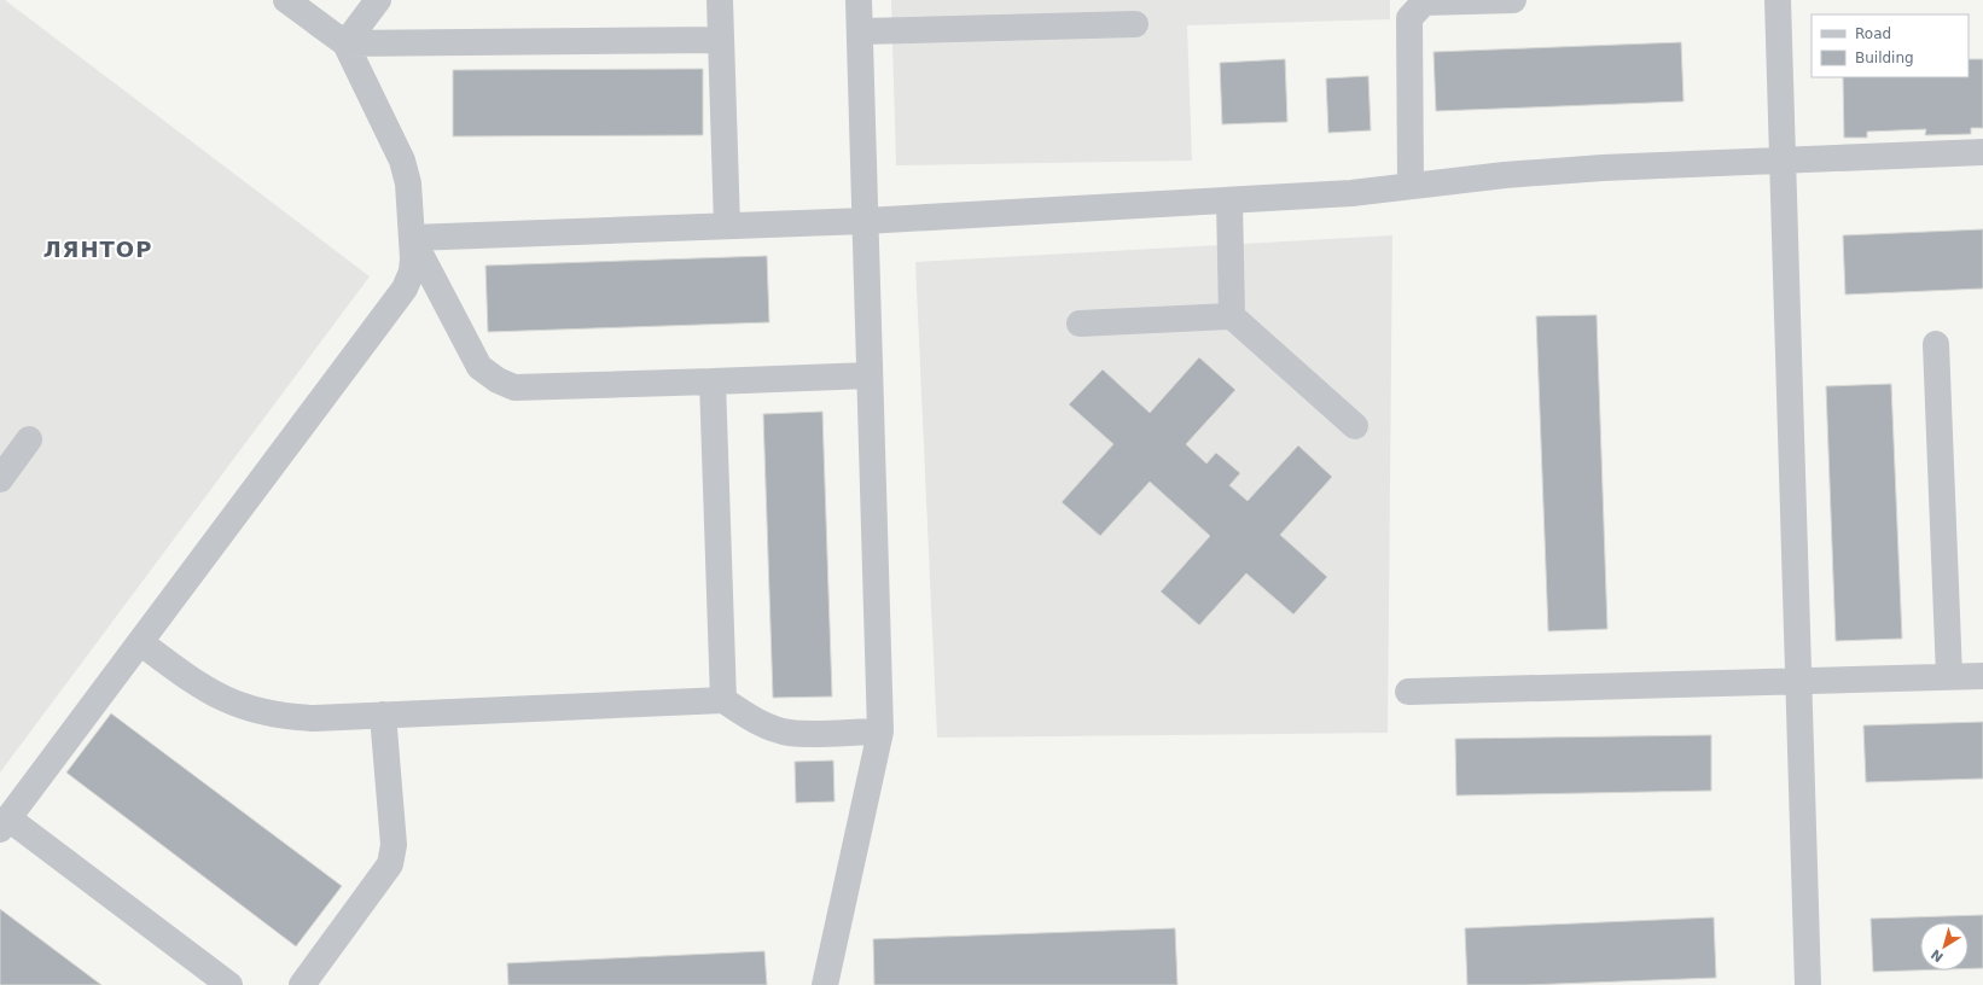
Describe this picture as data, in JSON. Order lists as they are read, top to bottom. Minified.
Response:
{"districts":["ЛЯНТОР"],"legend":["Road","Building"],"north":"bottom left"}
